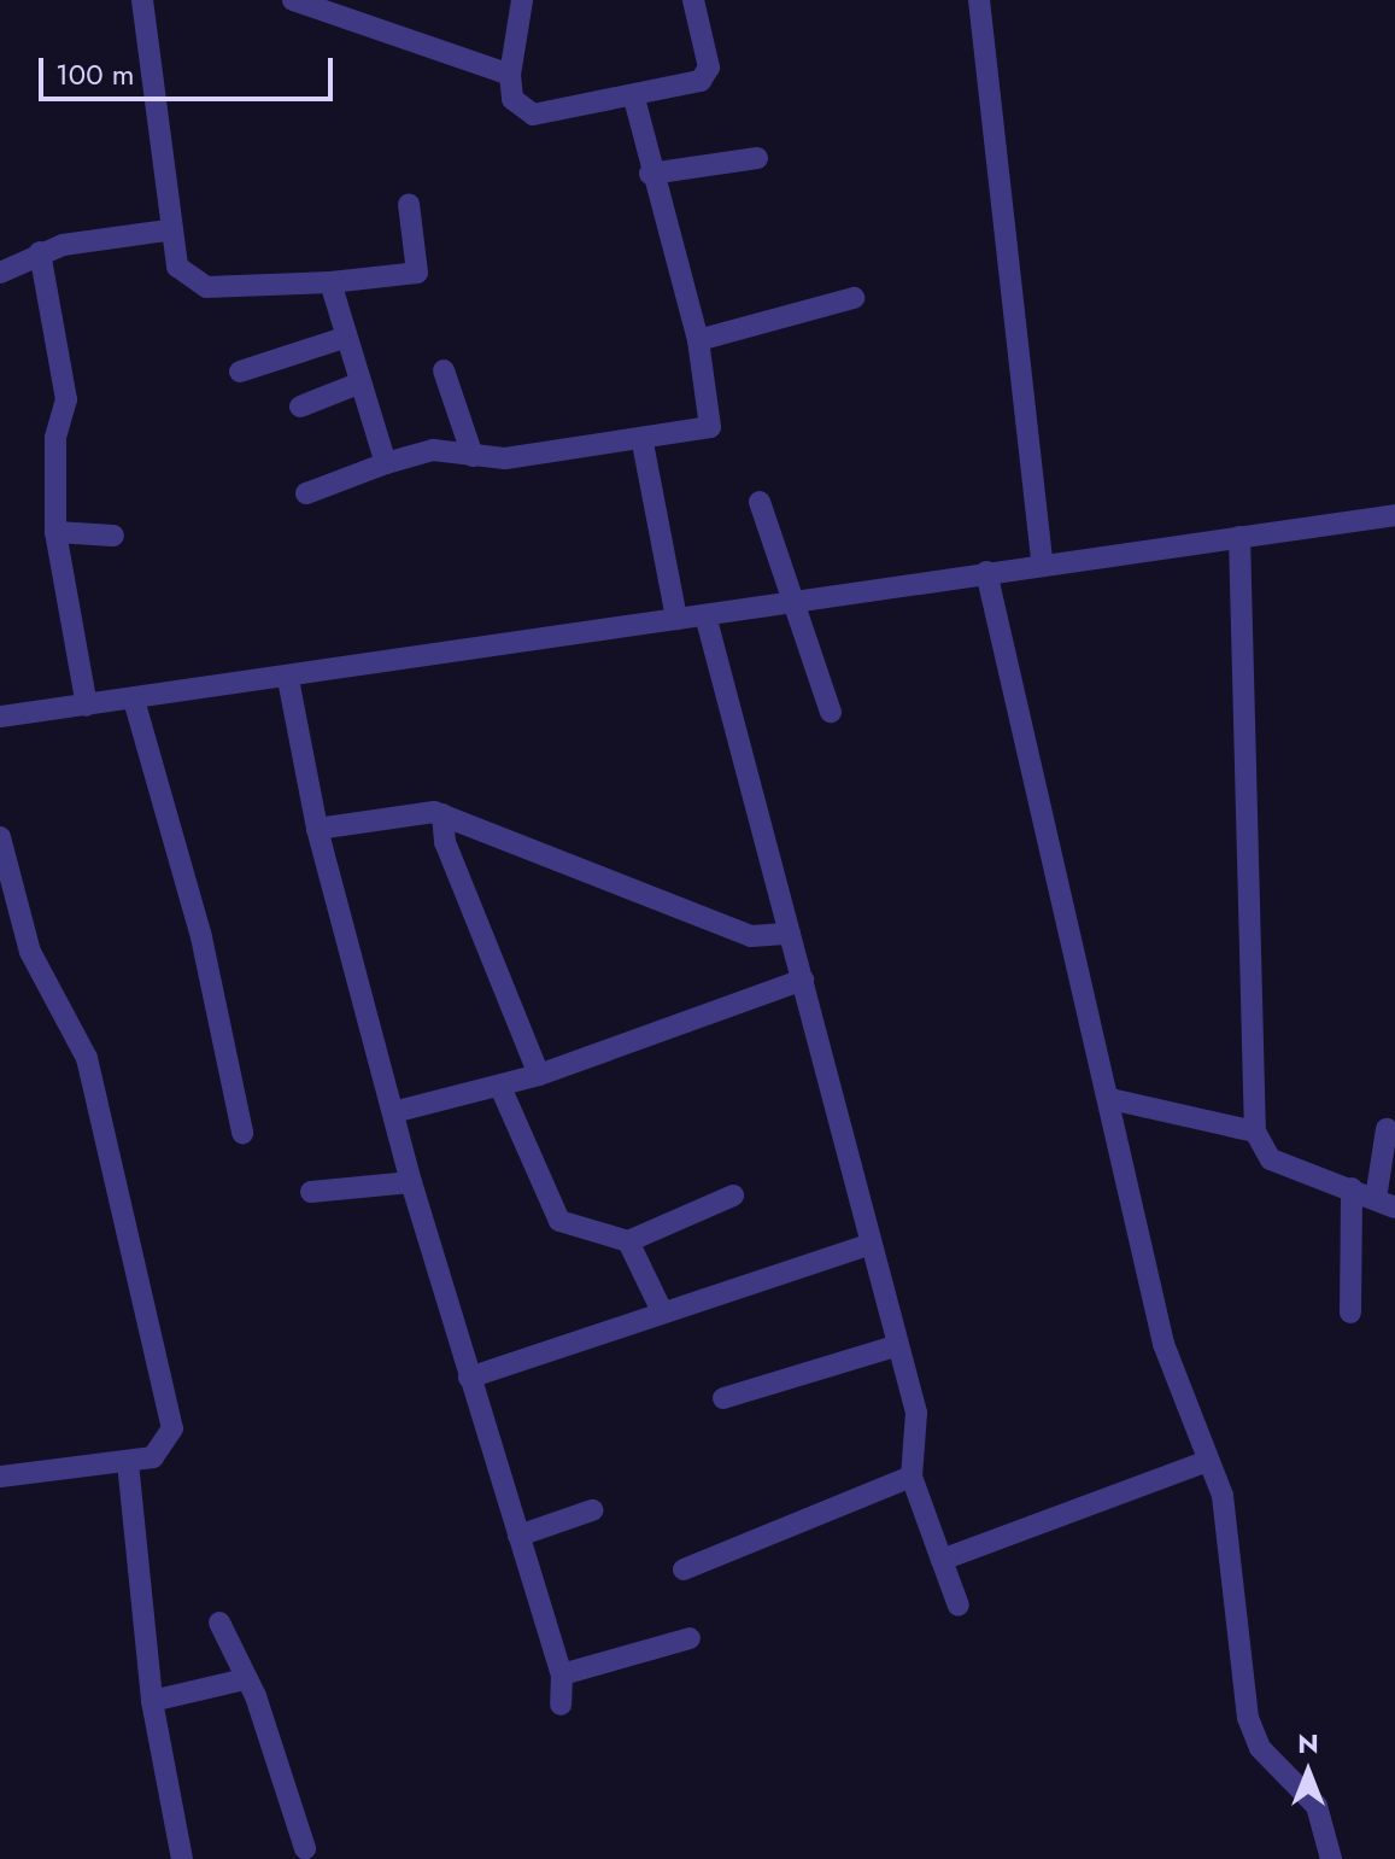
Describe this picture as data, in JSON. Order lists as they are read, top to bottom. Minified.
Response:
{"scale_bar":"100 m","north":"top"}
